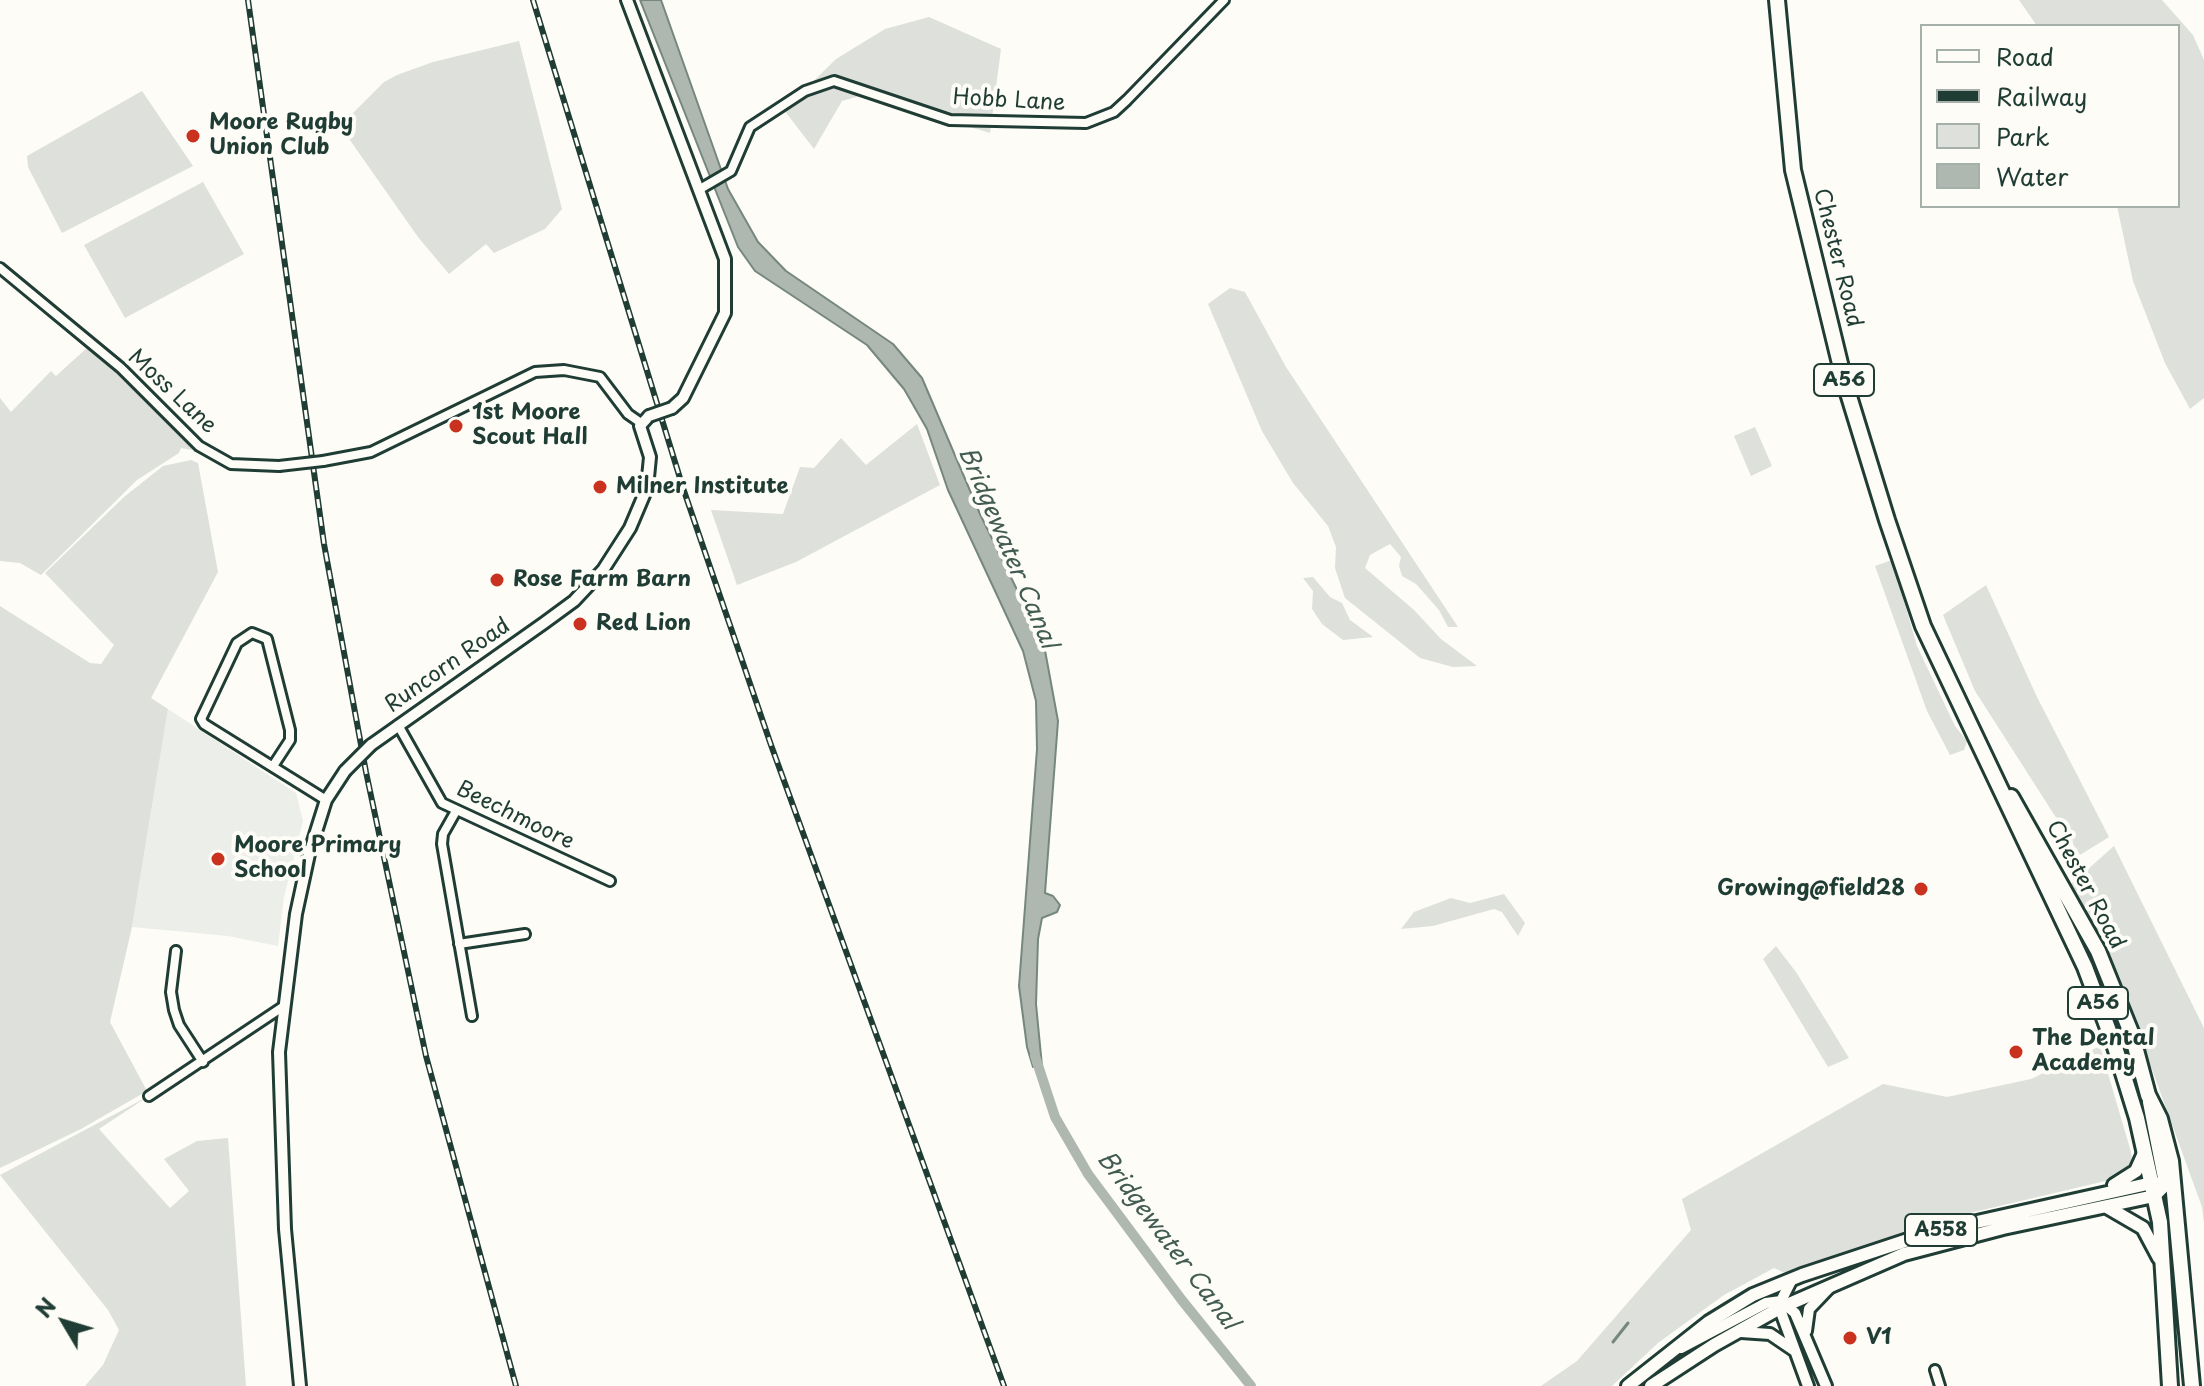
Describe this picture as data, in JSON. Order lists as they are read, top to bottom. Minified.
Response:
{"streets":{"highway":["Chester Road","A56"],"main road":["A558"],"street":["Hobb Lane","Moss Lane","Runcorn Road","Beechmoore"]},"crossings":[["Chester Road","A56"],["Chester Road","A558"],["A56","A558"],["Moss Lane","Runcorn Road"],["Runcorn Road","Beechmoore"]],"water":["Bridgewater Canal"],"places":["Moore Rugby Union Club","1st Moore Scout Hall","Milner Institute","Rose Farm Barn","Red Lion","Moore Primary School","Growing@field28","The Dental Academy","V1"],"legend":["Road","Railway","Park","Water"],"north":"top left"}
